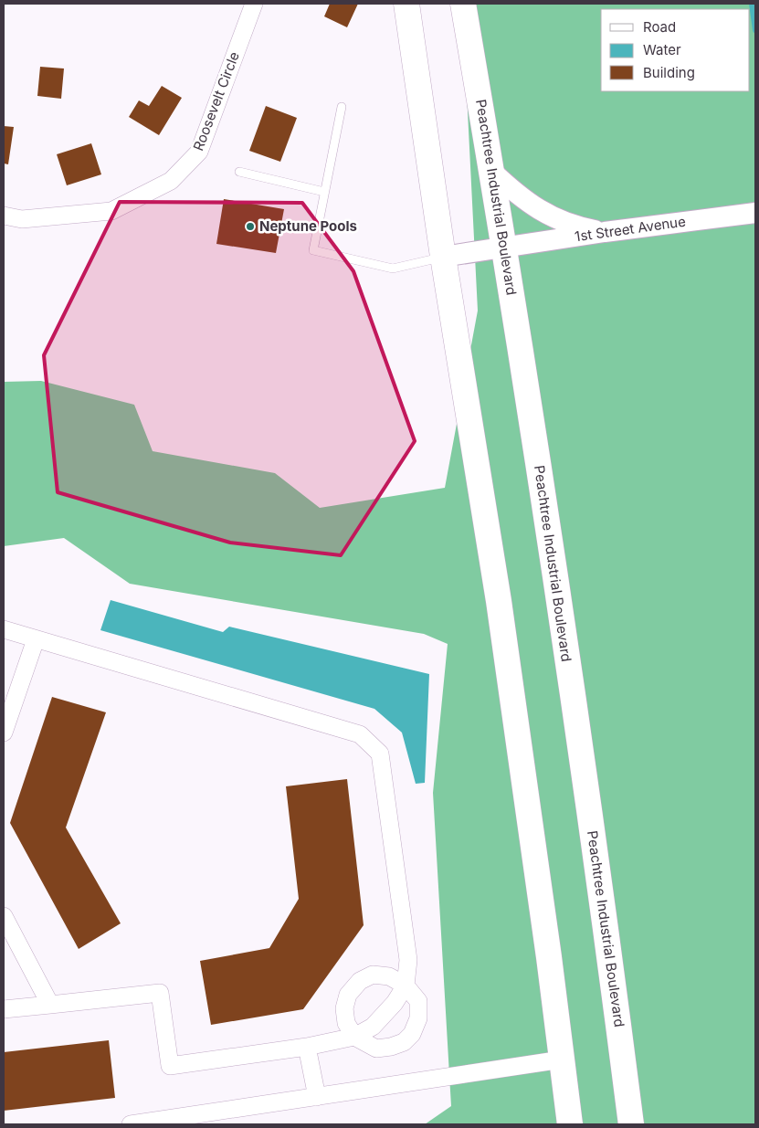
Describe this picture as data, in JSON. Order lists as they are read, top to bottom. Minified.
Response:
{"streets":{"highway":["Peachtree Industrial Boulevard"],"street":["Roosevelt Circle","1st Street Avenue"]},"crossings":[["Peachtree Industrial Boulevard","1st Street Avenue"]],"places":["Neptune Pools"],"legend":["Road","Water","Building"]}
